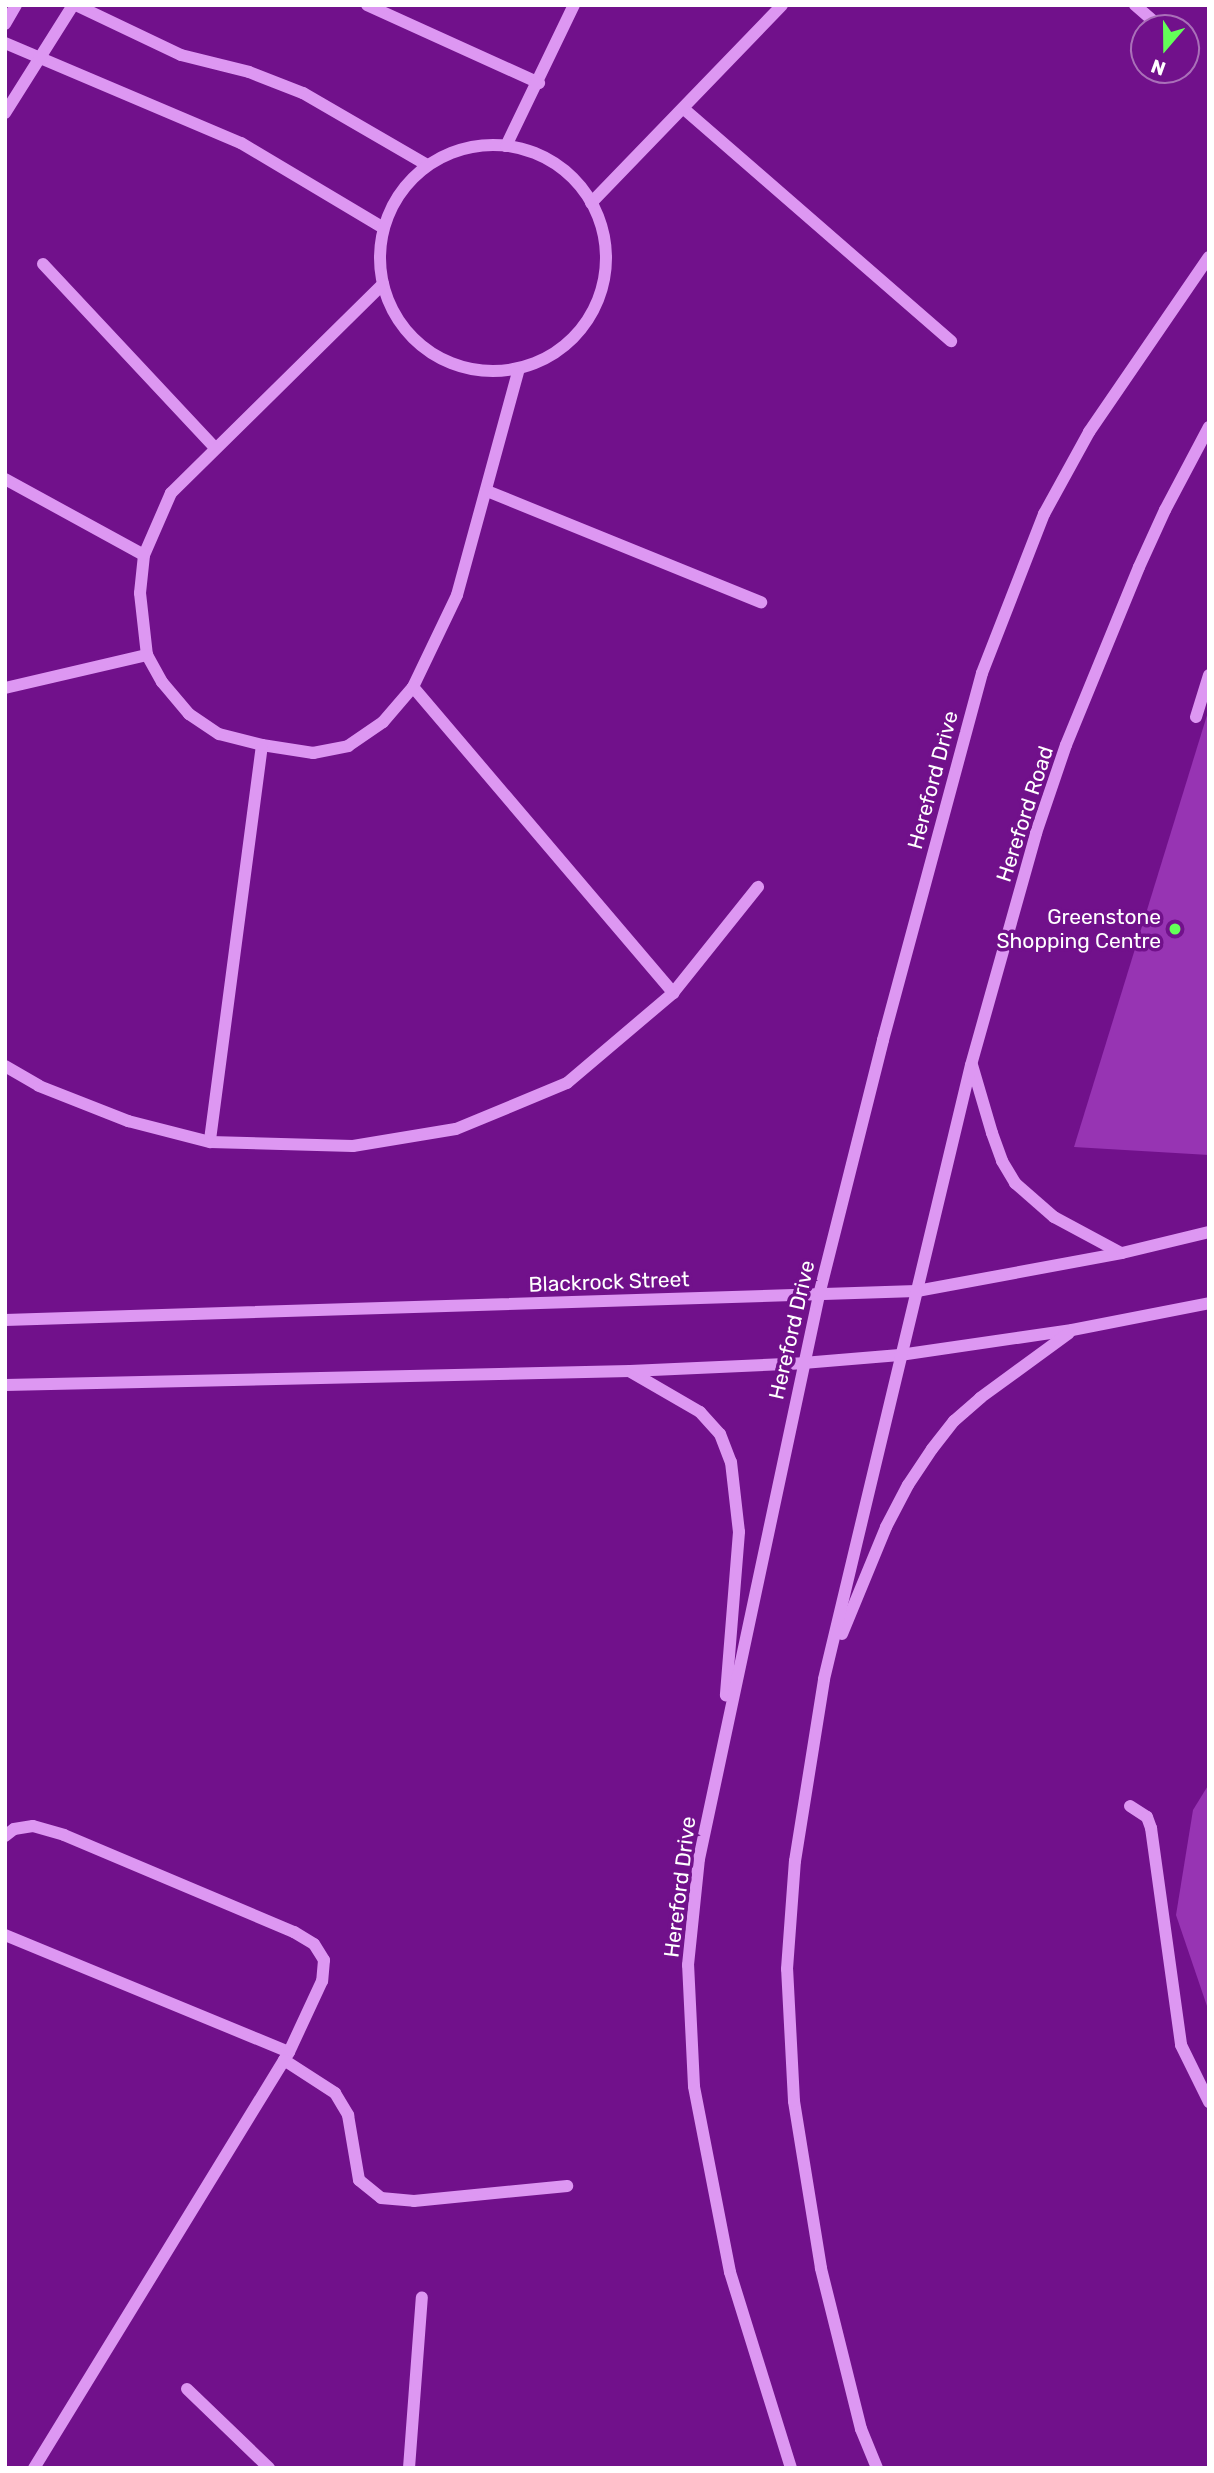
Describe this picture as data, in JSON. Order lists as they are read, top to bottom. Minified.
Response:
{"streets":{"street":["Hereford Drive","Hereford Road","Blackrock Street"]},"crossings":[["Hereford Drive","Blackrock Street"],["Hereford Road","Blackrock Street"]],"places":["Greenstone Shopping Centre"],"north":"bottom"}
